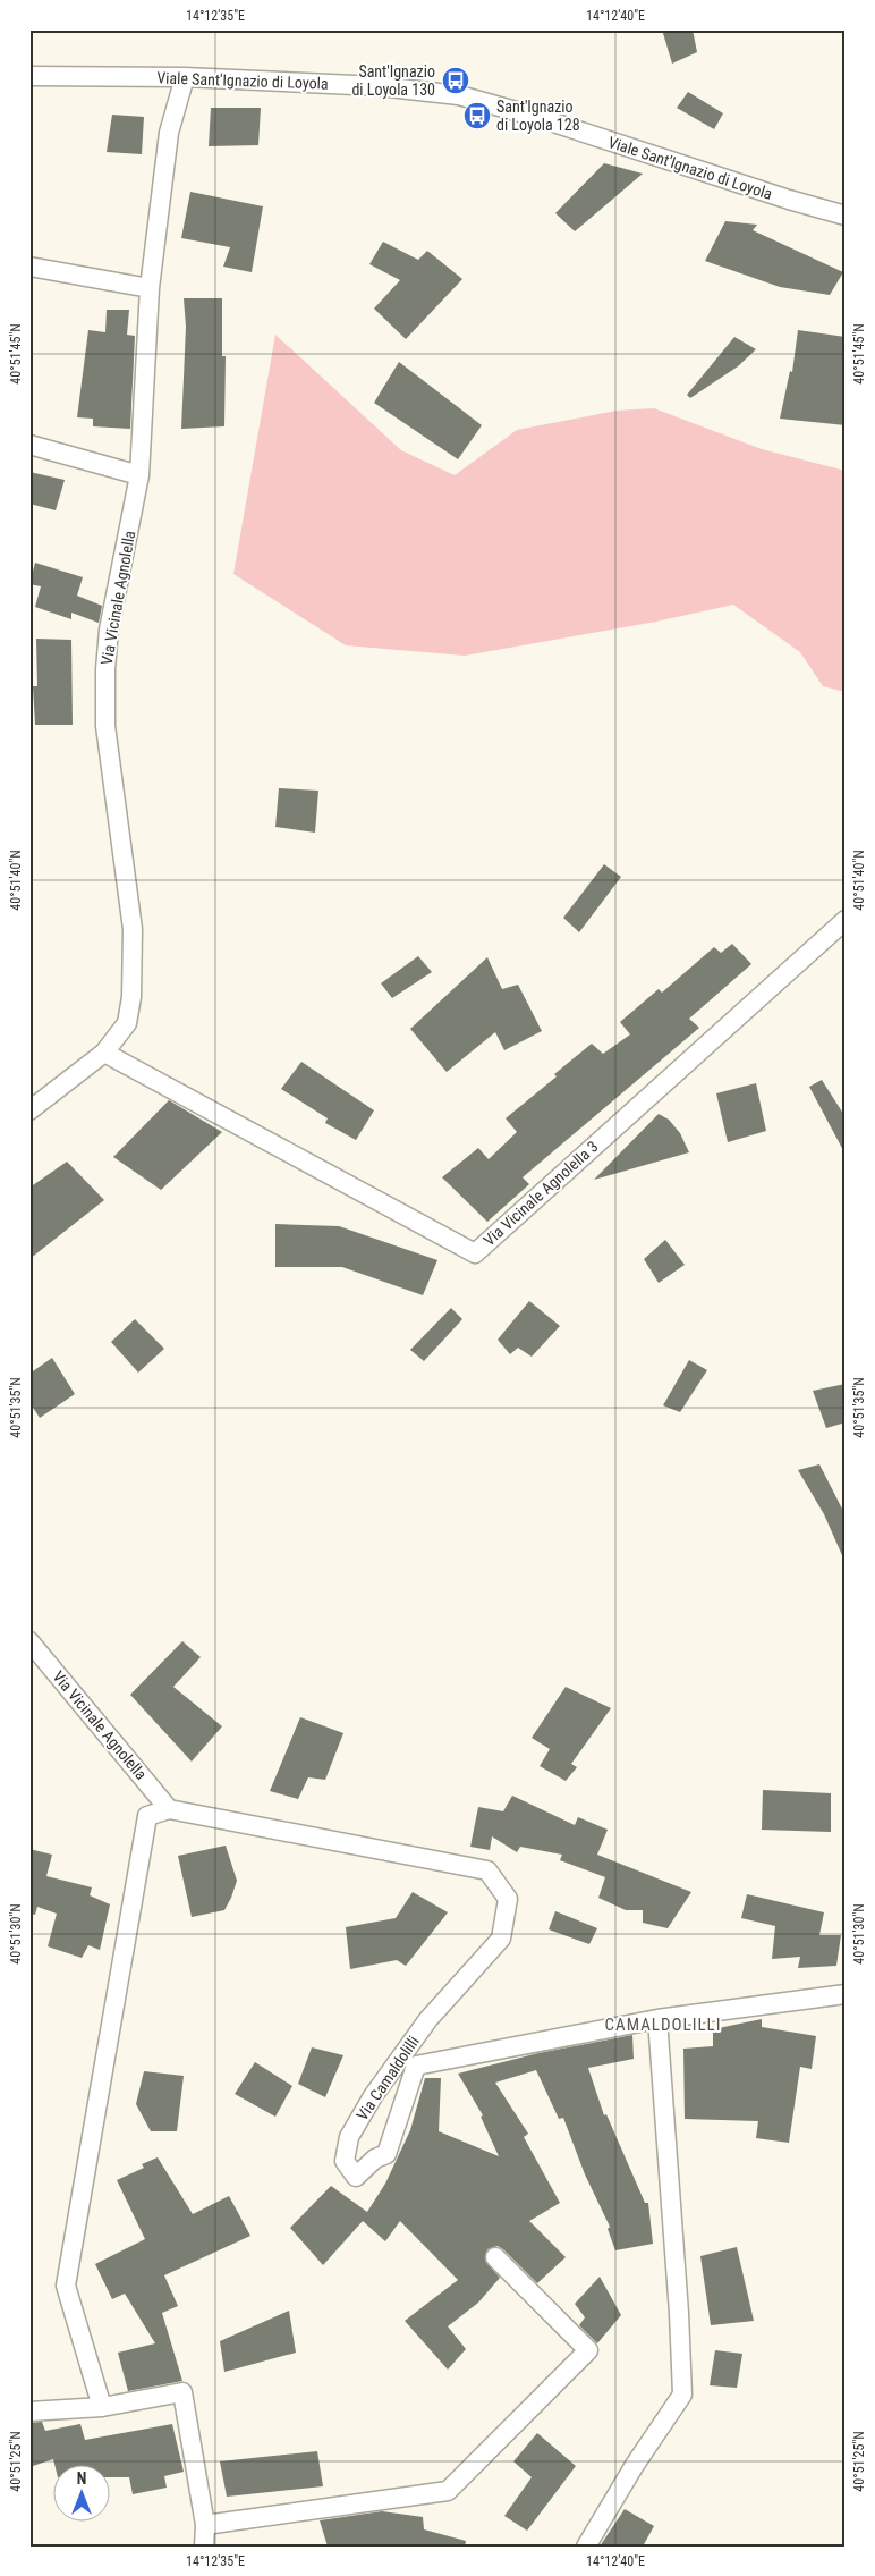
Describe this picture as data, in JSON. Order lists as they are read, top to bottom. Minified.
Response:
{"streets":{"street":["Viale Sant'Ignazio di Loyola","Via Vicinale Agnolella","Via Vicinale Agnolella 3","Via Camaldolilli"]},"crossings":[["Viale Sant'Ignazio di Loyola","Via Vicinale Agnolella"],["Via Vicinale Agnolella","Via Vicinale Agnolella 3"],["Via Vicinale Agnolella","Via Camaldolilli"]],"districts":["CAMALDOLILLI"],"places":{"bus stop":["Sant'Ignazio di Loyola 130","Sant'Ignazio di Loyola 128"]},"north":"top","coordinates":["14°12'35\"E","14°12'40\"E","40°51'45\"N","40°51'40\"N","40°51'35\"N","40°51'30\"N","40°51'25\"N"]}
